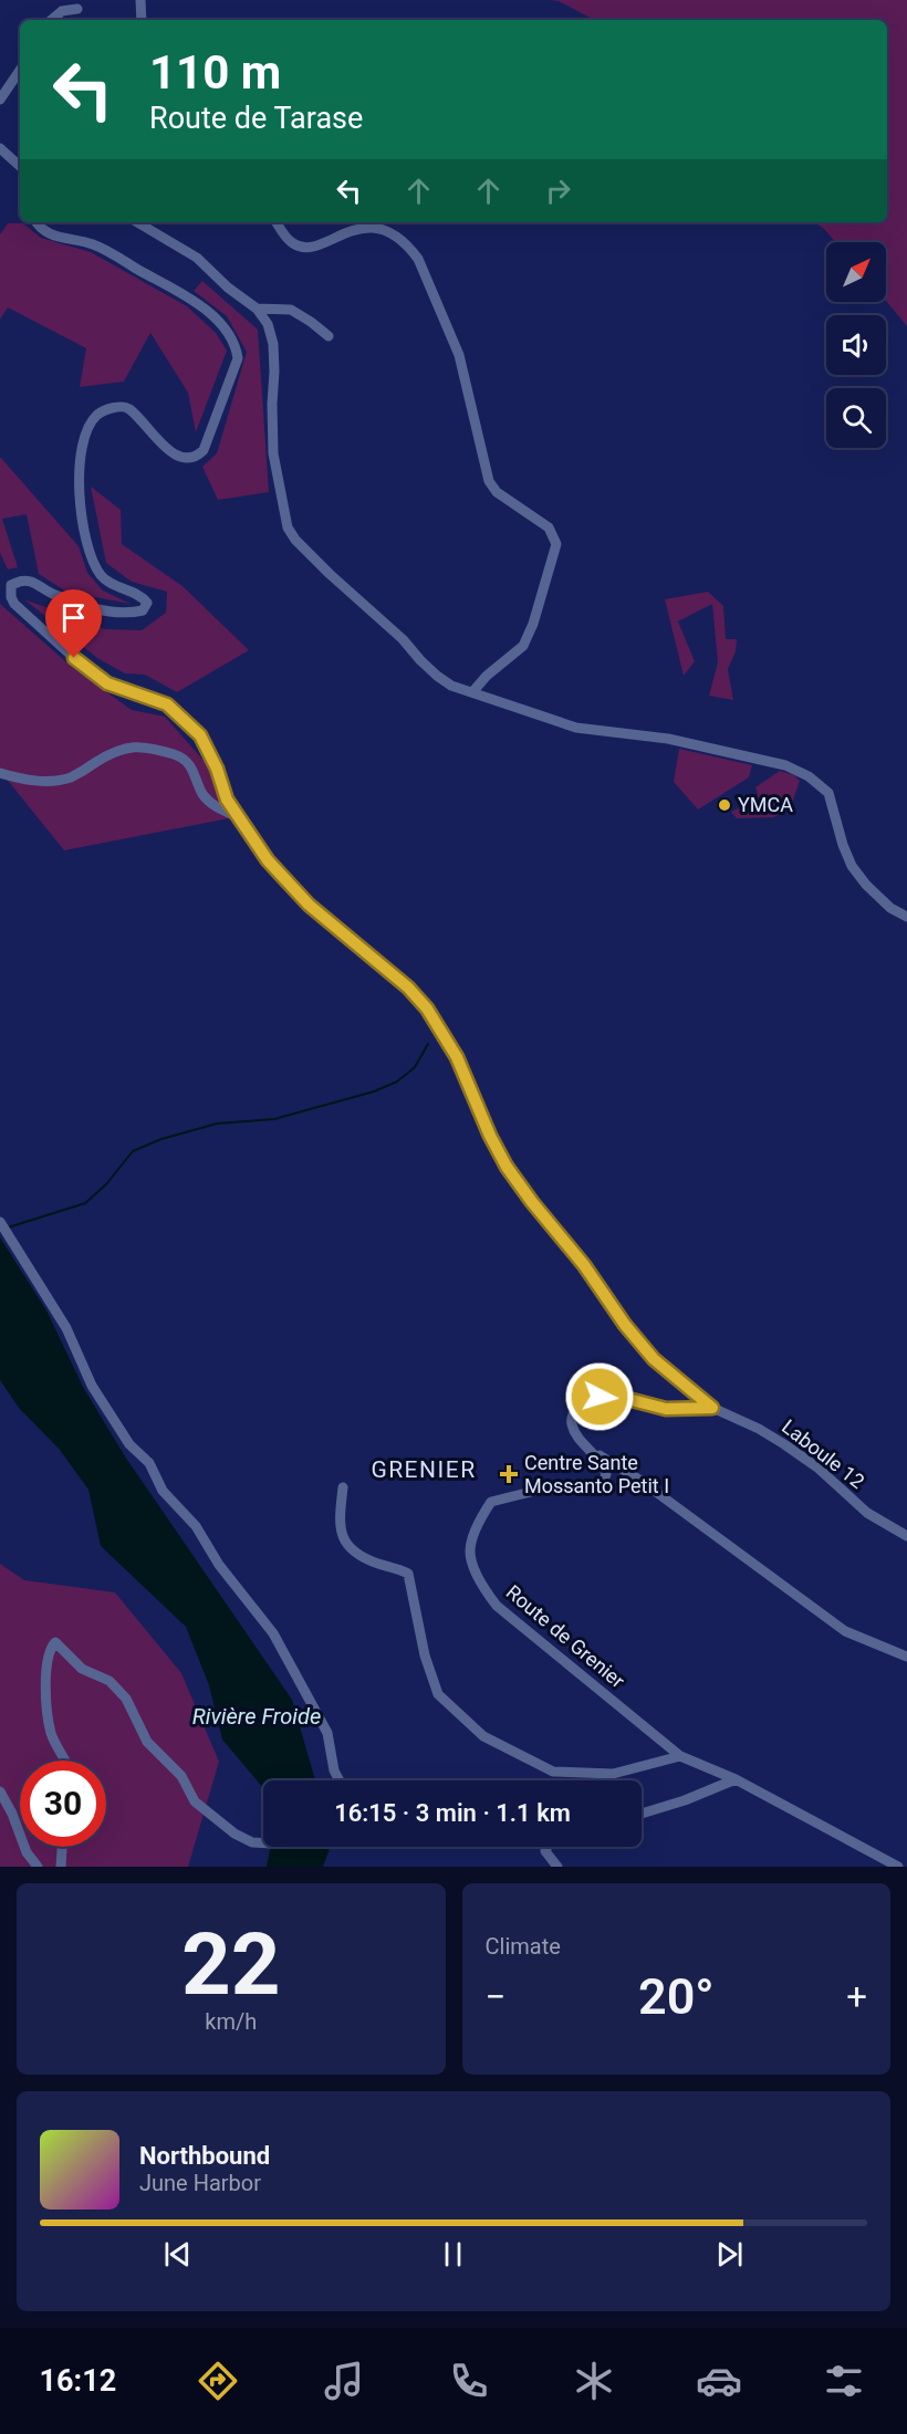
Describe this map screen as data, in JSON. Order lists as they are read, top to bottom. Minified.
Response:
{"streets":{"street":["Laboule 12","Route de Grenier"]},"crossings":[["Laboule 12","Route de Grenier"]],"districts":["GRENIER"],"water":["Rivière Froide"],"places":{"other":["YMCA"],"health":["Centre Sante Mossanto Petit I"]},"north":"top right","page":{"turn":["110 m","Route de Tarase"],"limit":"30","trip":"16:15 · 3 min · 1.1 km","tile":[["22","km/h"],"Climate"],"heat":["−","20°","+"],"song":["Northbound","June Harbor"],"tabs":"16:12"}}
